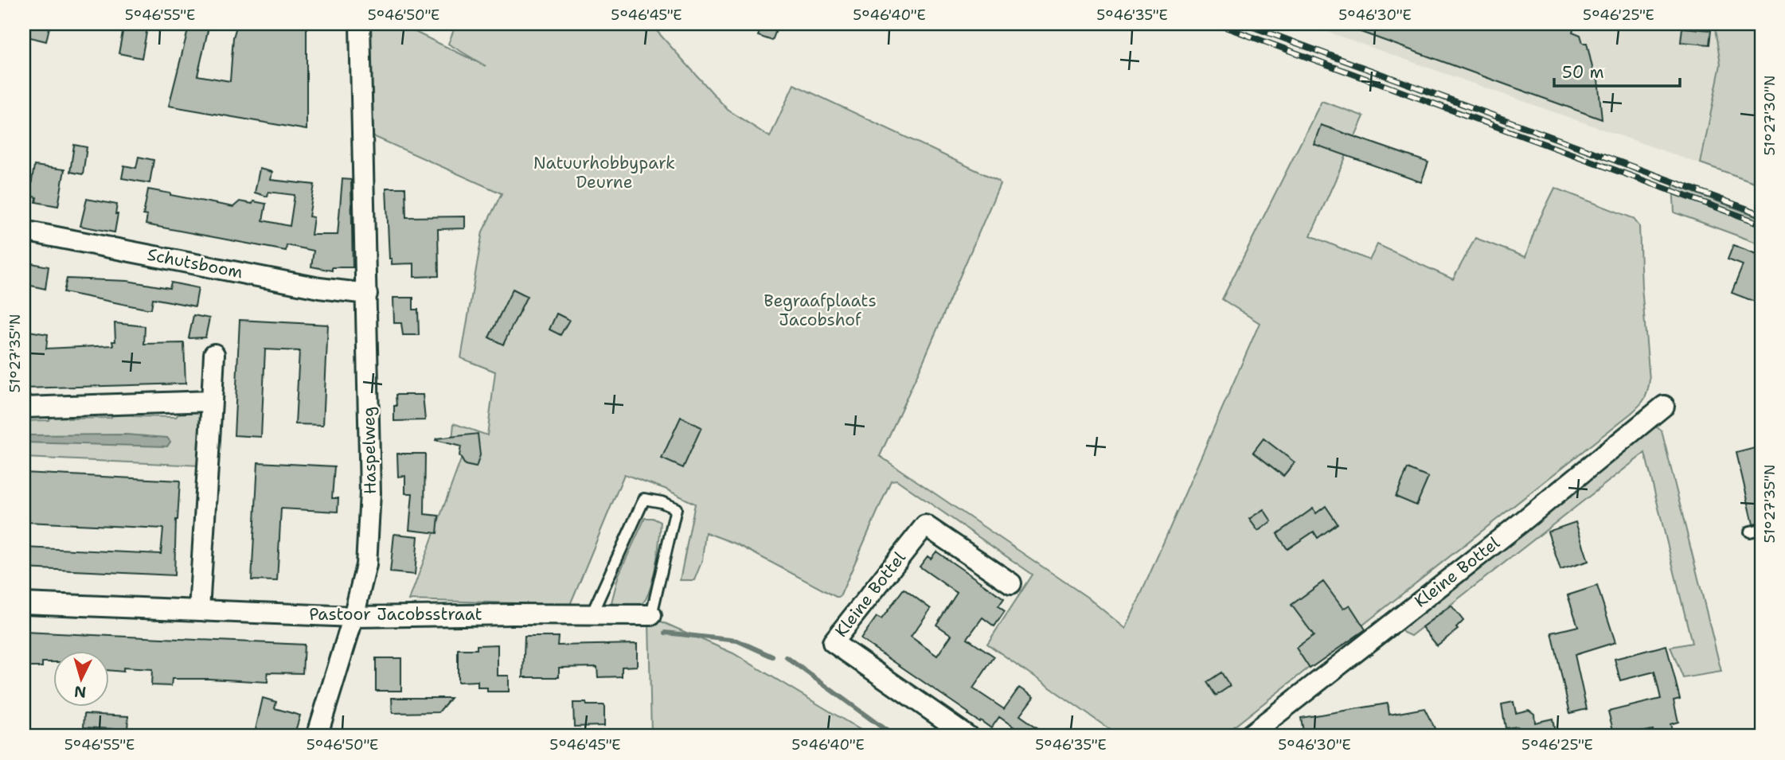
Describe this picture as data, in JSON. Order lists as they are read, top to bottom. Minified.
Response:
{"streets":{"street":["Schutsboom","Haspelweg","Kleine Bottel","Pastoor Jacobsstraat"]},"crossings":[["Schutsboom","Haspelweg"],["Haspelweg","Pastoor Jacobsstraat"]],"parks":["Natuurhobbypark Deurne","Begraafplaats Jacobshof"],"scale_bar":"50 m","north":"bottom","coordinates":["5°46'55\"E","5°46'50\"E","5°46'45\"E","5°46'40\"E","5°46'35\"E","5°46'30\"E","5°46'25\"E","51°27'30\"N","51°27'35\"N"]}
